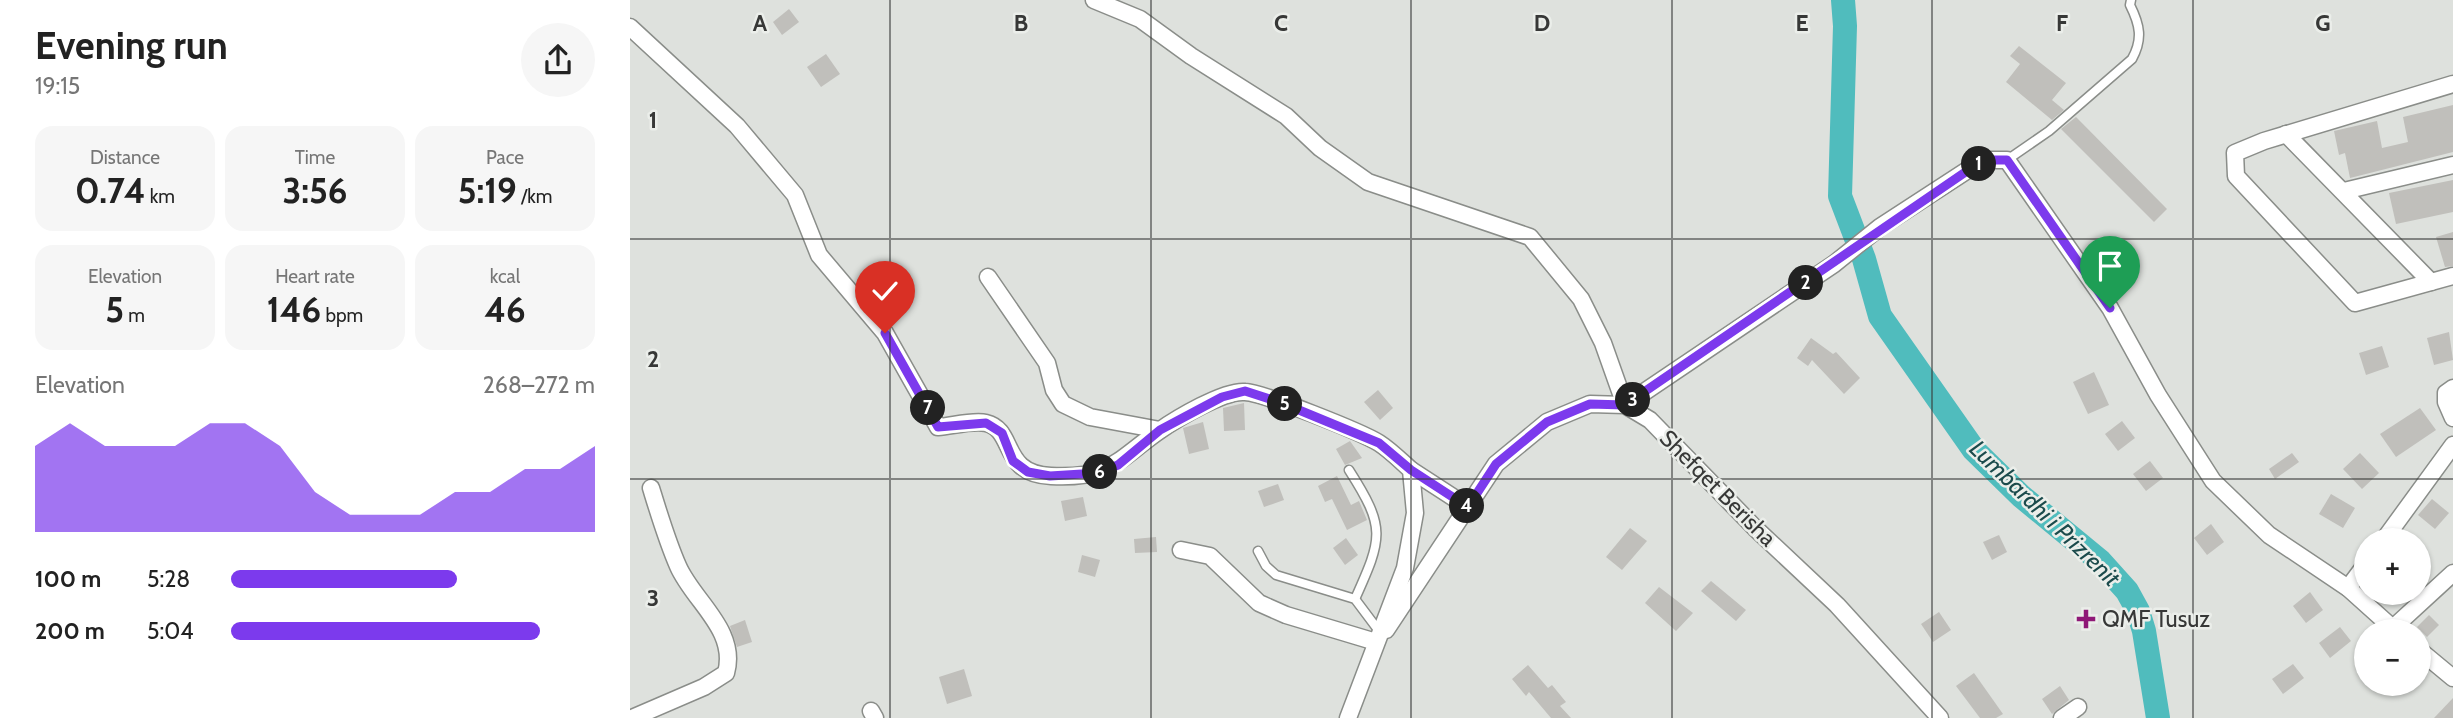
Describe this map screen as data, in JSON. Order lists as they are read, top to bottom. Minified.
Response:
{"streets":{"street":["Shefqet Berisha"]},"water":["Lumbardhi i Prizrenit"],"places":{"health":["QMF Tusuz"]},"page":{"heading":["Evening run","19:15"],"stats":[["Distance","0.74 km"],["Time","3:56"],["Pace","5:19 /km"],["Elevation","5 m"],["Heart rate","146 bpm"],["kcal","46"]],"pins":["1","2","3","5","7","6","4"],"chart":["Elevation","268–272 m"],"map_buttons":["+","−"],"list":[{"name":"100 m","note":"5:28"},{"name":"200 m","note":"5:04"}]},"grid":{"columns":["A","B","C","D","E","F","G"],"rows":["1","2","3"]}}
